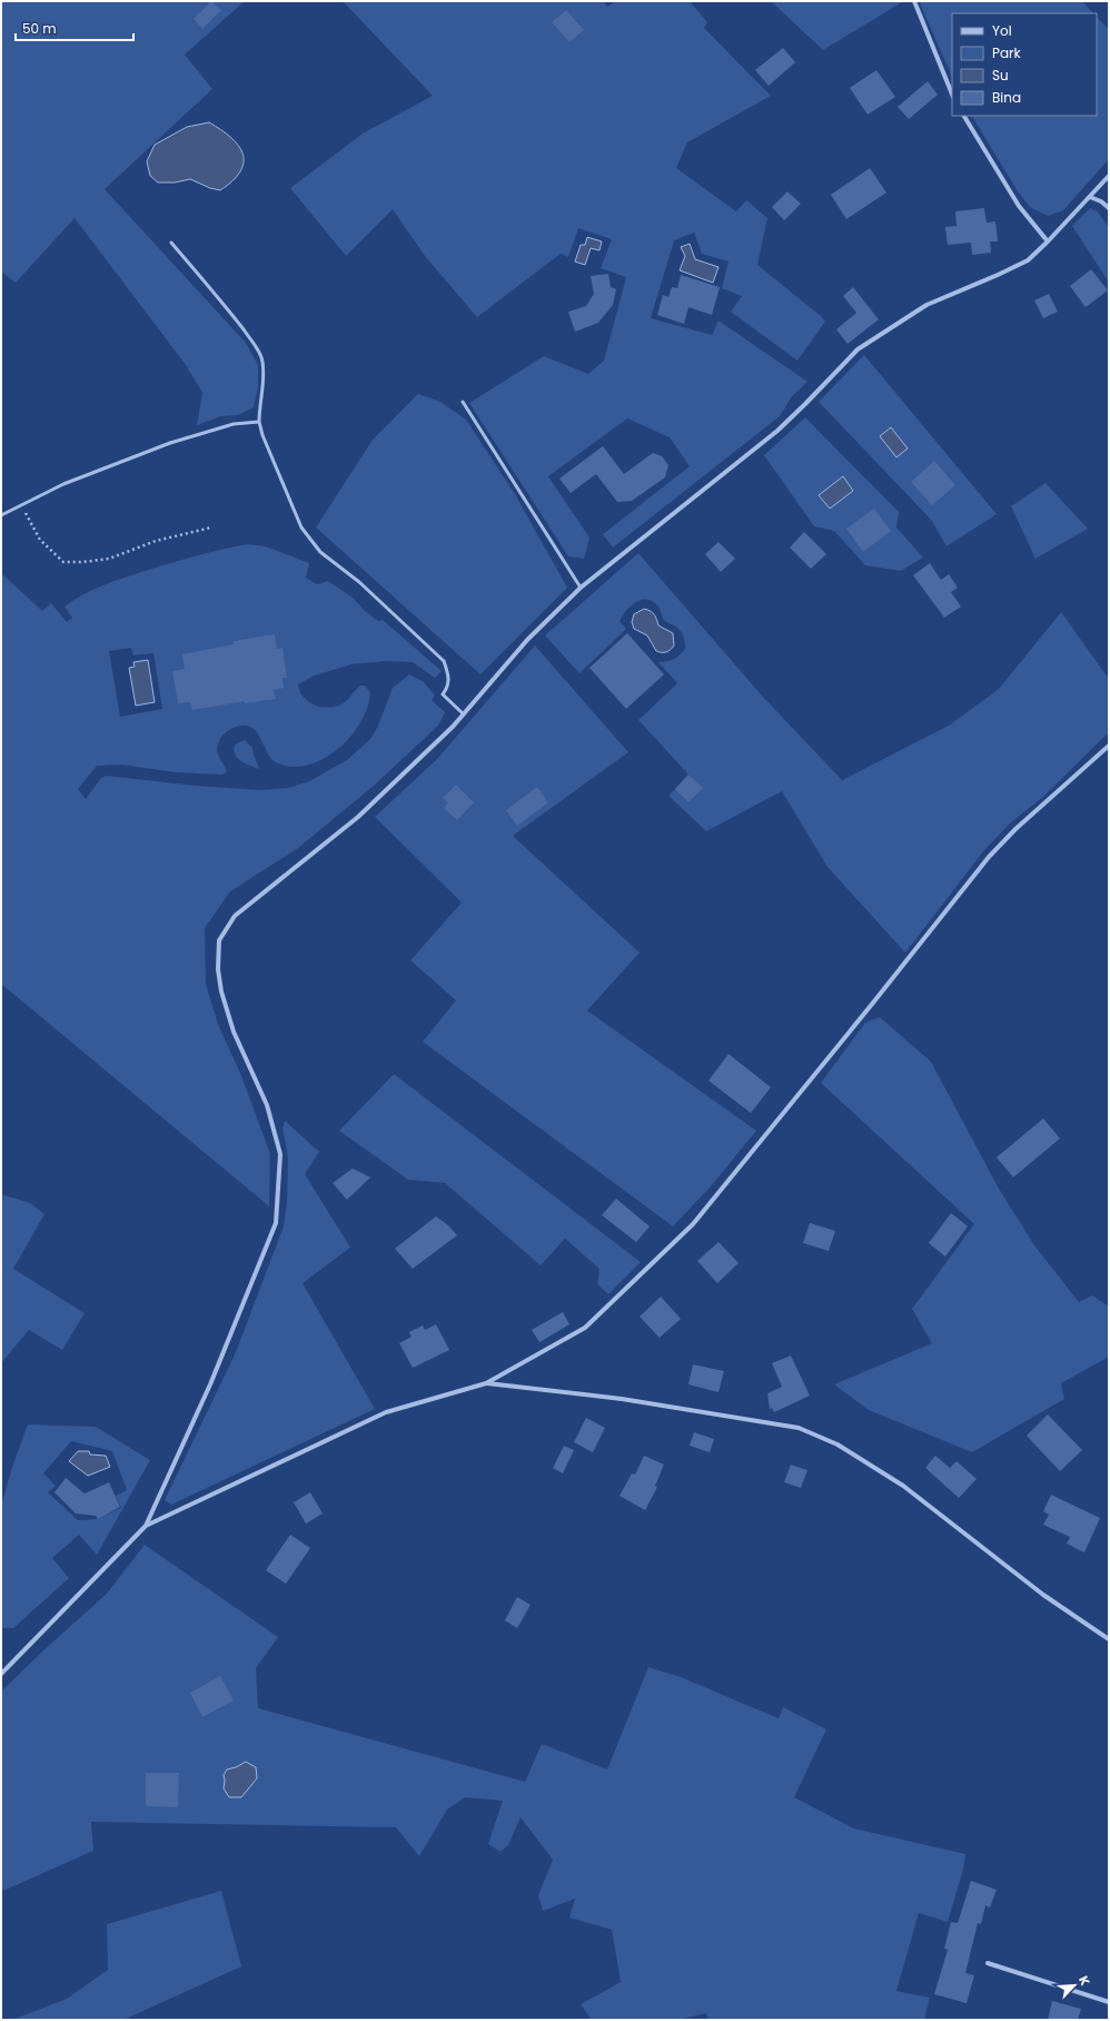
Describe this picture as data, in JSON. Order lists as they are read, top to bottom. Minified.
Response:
{"legend":["Yol","Park","Su","Bina"],"scale_bar":"50 m","north":"top right"}
